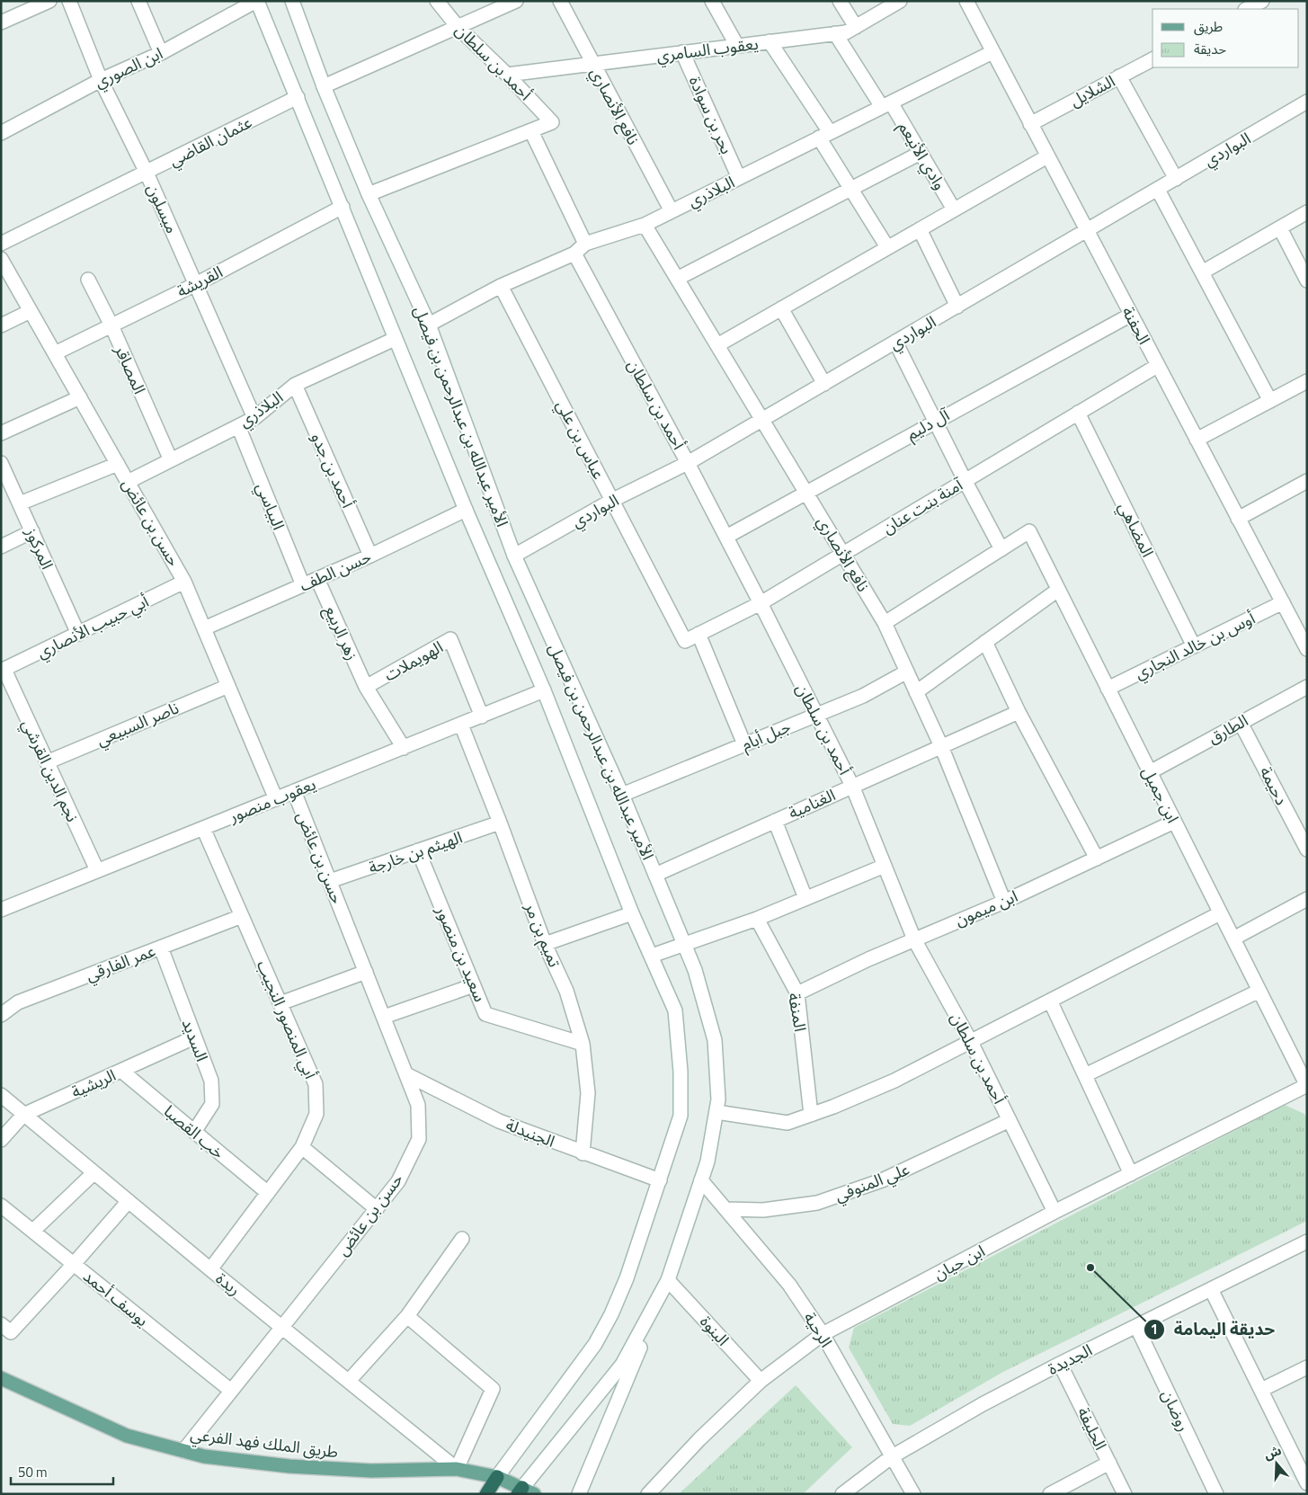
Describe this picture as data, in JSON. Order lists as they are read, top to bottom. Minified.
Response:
{"streets":{"main road":["طريق الملك فهد الفرعي"],"street":["يعقوب السامري","أحمد بن سلطان","ابن الصوري","الشلايل","نافع الأنصاري","بحر بن سوادة","عثمان القاضي","البواردي","وادي الأنيعم","البلاذري","ميسلون","القريشة","الحفنة","المصاقر","الأمير عبدالله بن عبدالرحمن بن فيصل","آل دليم","عباس بن علي","أحمد بن جدو","البياسي","آمنة بنت عنان","حسن بن عائض","المضاهي","المركوز","حسن الطف","أبي حبيب الأنصاري","زهر الربيع","أوس بن خالد النجاري","الهويملات","ناصر السبيعي","الطارق","جبل أبام","نجم الدين القرشي","دحيمة","ابن جميل","يعقوب منصور","الغنامية","الهيثم بن خارجة","ابن ميمون","تميم بن مر","سعيد بن منصور","عمر الفارقي","المنفة","أبي المنصور النجيب","السديد","الريشية","خب القصبا","الجنيدلة","علي المنوفي","ابن حيان","ريدة","يوسف أحمد","الرحية","البنوة","الجديدة","روضان","الحليفة"]},"crossings":[["يعقوب السامري","أحمد بن سلطان"],["يعقوب السامري","نافع الأنصاري"],["يعقوب السامري","بحر بن سوادة"],["يعقوب السامري","وادي الأنيعم"],["أحمد بن سلطان","البواردي"],["أحمد بن سلطان","البلاذري"],["أحمد بن سلطان","آل دليم"],["أحمد بن سلطان","آمنة بنت عنان"],["أحمد بن سلطان","جبل أبام"],["أحمد بن سلطان","الغنامية"],["أحمد بن سلطان","ابن ميمون"],["أحمد بن سلطان","علي المنوفي"],["أحمد بن سلطان","ابن حيان"],["ابن الصوري","ميسلون"],["ابن الصوري","الأمير عبدالله بن عبدالرحمن بن فيصل"],["الشلايل","الحفنة"],["نافع الأنصاري","البواردي"],["نافع الأنصاري","البلاذري"],["نافع الأنصاري","آل دليم"],["نافع الأنصاري","آمنة بنت عنان"],["نافع الأنصاري","جبل أبام"],["نافع الأنصاري","ابن جميل"],["نافع الأنصاري","الغنامية"],["نافع الأنصاري","ابن ميمون"],["بحر بن سوادة","البلاذري"],["عثمان القاضي","ميسلون"],["عثمان القاضي","الأمير عبدالله بن عبدالرحمن بن فيصل"],["البواردي","الحفنة"],["البواردي","الأمير عبدالله بن عبدالرحمن بن فيصل"],["البواردي","عباس بن علي"],["وادي الأنيعم","البلاذري"],["البلاذري","ميسلون"],["البلاذري","الحفنة"],["البلاذري","المصاقر"],["البلاذري","الأمير عبدالله بن عبدالرحمن بن فيصل"],["البلاذري","عباس بن علي"],["البلاذري","أحمد بن جدو"],["البلاذري","البياسي"],["البلاذري","حسن بن عائض"],["ميسلون","القريشة"],["القريشة","المصاقر"],["القريشة","الأمير عبدالله بن عبدالرحمن بن فيصل"],["القريشة","حسن بن عائض"],["الحفنة","آل دليم"],["الحفنة","آمنة بنت عنان"],["الحفنة","أوس بن خالد النجاري"],["الأمير عبدالله بن عبدالرحمن بن فيصل","حسن الطف"],["الأمير عبدالله بن عبدالرحمن بن فيصل","جبل أبام"],["الأمير عبدالله بن عبدالرحمن بن فيصل","يعقوب منصور"],["الأمير عبدالله بن عبدالرحمن بن فيصل","الغنامية"],["الأمير عبدالله بن عبدالرحمن بن فيصل","الجنيدلة"],["الأمير عبدالله بن عبدالرحمن بن فيصل","الرحية"],["الأمير عبدالله بن عبدالرحمن بن فيصل","البنوة"],["الأمير عبدالله بن عبدالرحمن بن فيصل","طريق الملك فهد الفرعي"],["عباس بن علي","آمنة بنت عنان"],["أحمد بن جدو","حسن الطف"],["البياسي","حسن الطف"],["آمنة بنت عنان","المضاهي"],["حسن بن عائض","حسن الطف"],["حسن بن عائض","أبي حبيب الأنصاري"],["حسن بن عائض","ناصر السبيعي"],["حسن بن عائض","يعقوب منصور"],["حسن بن عائض","الهيثم بن خارجة"],["حسن بن عائض","الجنيدلة"],["حسن بن عائض","ريدة"],["حسن بن عائض","يوسف أحمد"],["حسن بن عائض","طريق الملك فهد الفرعي"],["المضاهي","أوس بن خالد النجاري"],["المركوز","أبي حبيب الأنصاري"],["حسن الطف","زهر الربيع"],["أبي حبيب الأنصاري","نجم الدين القرشي"],["زهر الربيع","الهويملات"],["أوس بن خالد النجاري","ابن جميل"],["الهويملات","يعقوب منصور"],["ناصر السبيعي","نجم الدين القرشي"],["الطارق","دحيمة"],["الطارق","ابن جميل"],["نجم الدين القرشي","يعقوب منصور"],["ابن جميل","ابن ميمون"],["ابن جميل","ابن حيان"],["يعقوب منصور","تميم بن مر"],["يعقوب منصور","أبي المنصور النجيب"],["الهيثم بن خارجة","تميم بن مر"],["الهيثم بن خارجة","سعيد بن منصور"],["ابن ميمون","المنفة"],["تميم بن مر","سعيد بن منصور"],["تميم بن مر","الجنيدلة"],["عمر الفارقي","أبي المنصور النجيب"],["عمر الفارقي","السديد"],["أبي المنصور النجيب","خب القصبا"],["أبي المنصور النجيب","ريدة"],["السديد","الريشية"],["السديد","خب القصبا"],["الريشية","خب القصبا"],["الريشية","ريدة"],["علي المنوفي","الرحية"],["ابن حيان","الرحية"],["ابن حيان","البنوة"],["ريدة","طريق الملك فهد الفرعي"],["الرحية","الجديدة"],["الجديدة","روضان"],["الجديدة","الحليفة"]],"places":["حديقة اليمامة"],"legend":["طريق","حديقة"],"scale_bar":"50 m","north":"top"}
